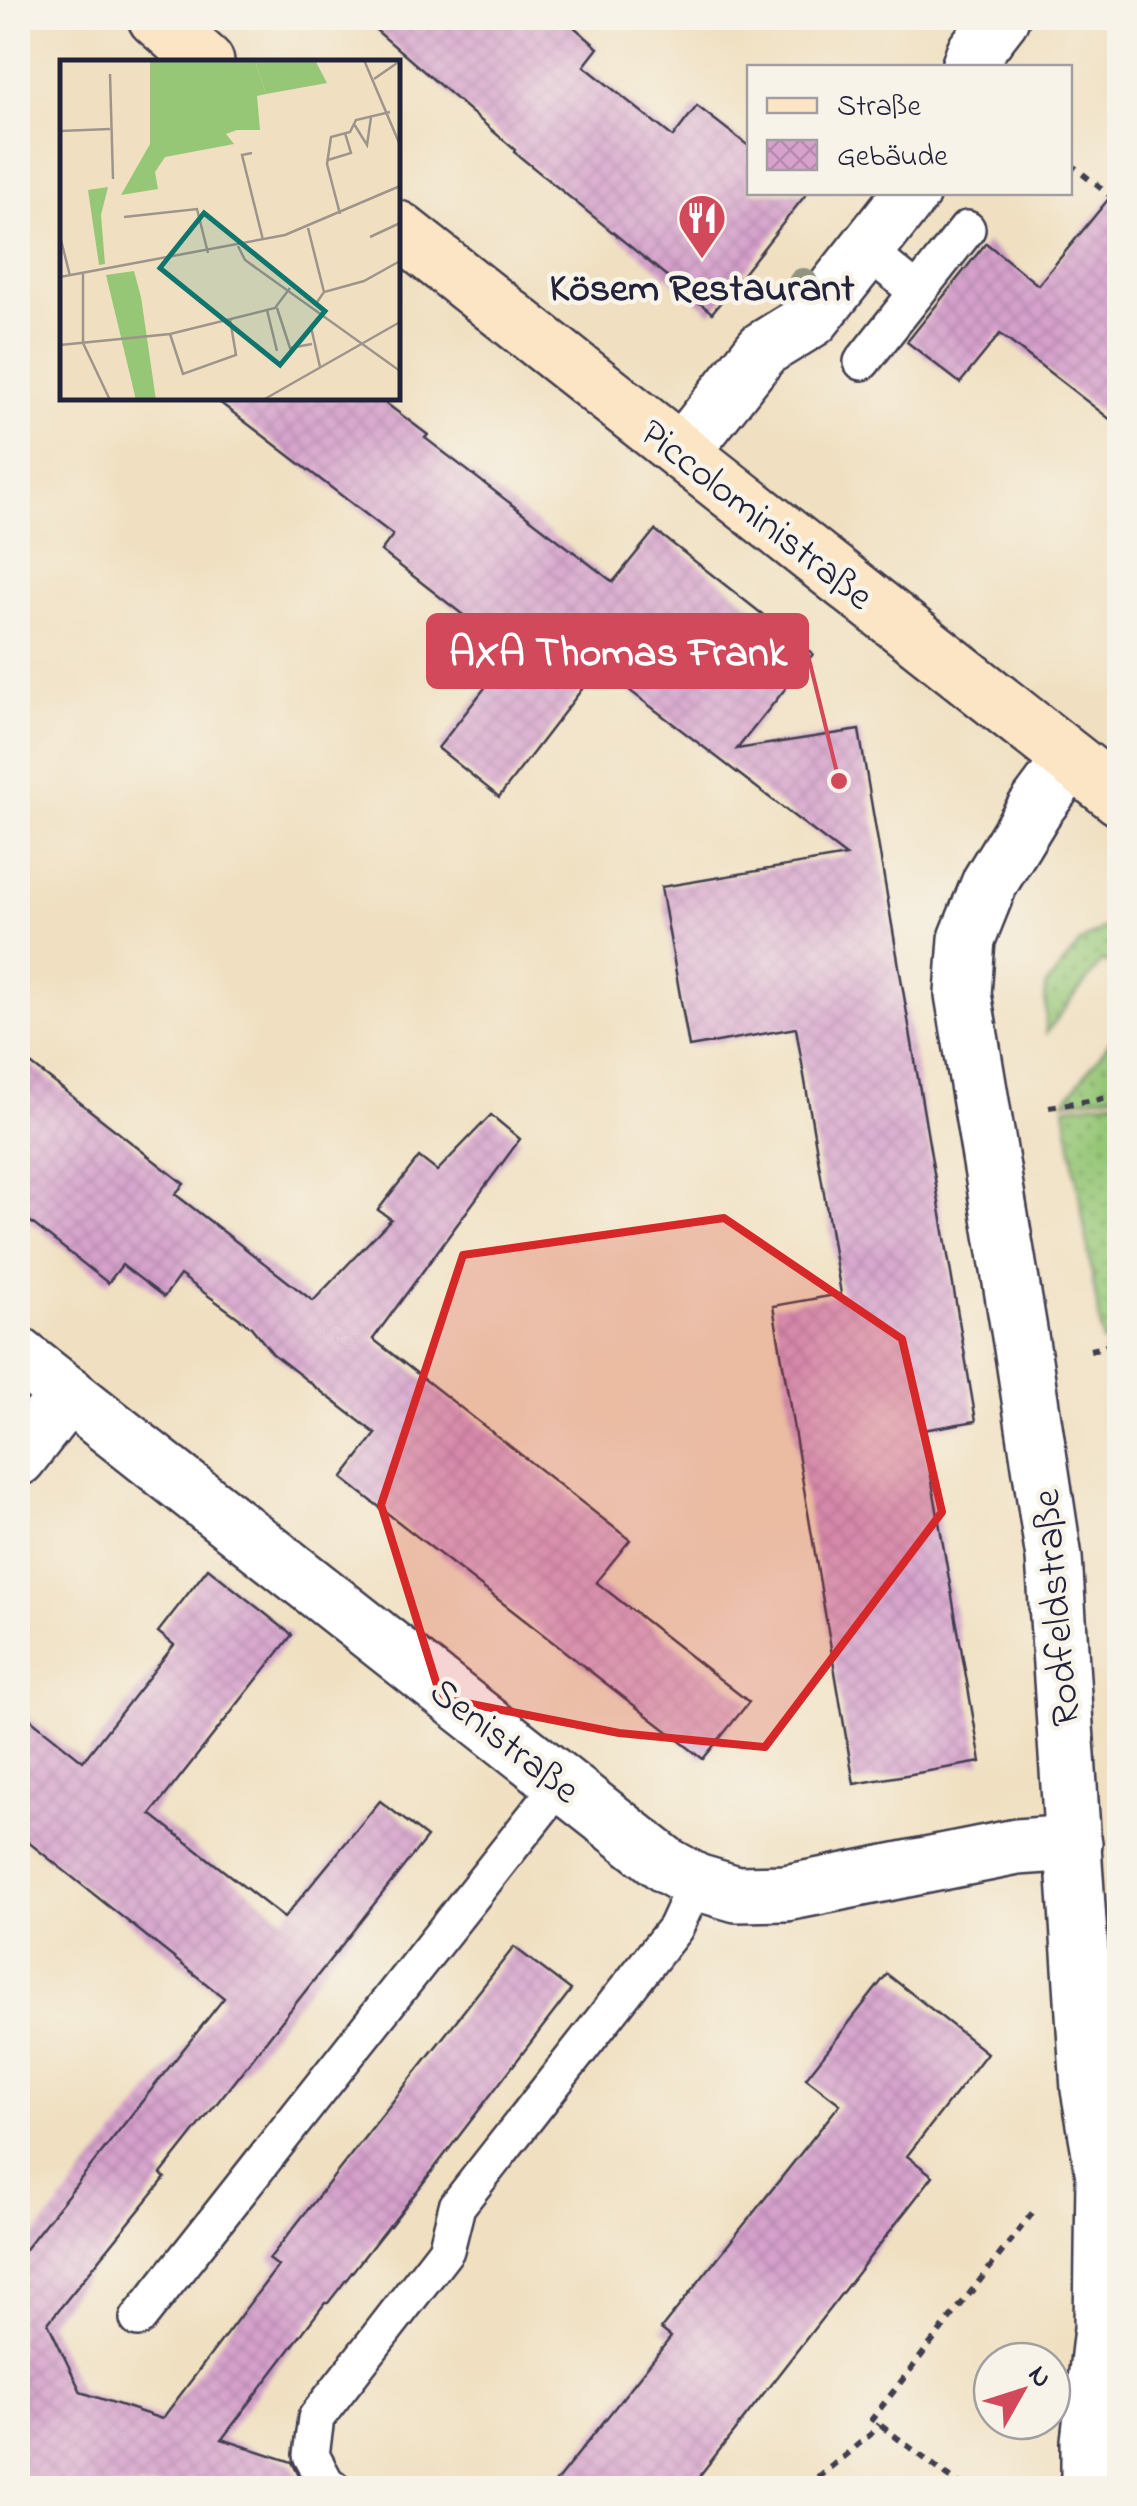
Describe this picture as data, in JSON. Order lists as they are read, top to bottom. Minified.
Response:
{"streets":{"street":["Piccoloministraße","Rodfeldstraße","Senistraße"]},"crossings":[["Piccoloministraße","Rodfeldstraße"],["Rodfeldstraße","Senistraße"]],"places":{"restaurant":["Kösem Restaurant"],"other":["AXA Thomas Frank"]},"legend":["Straße","Gebäude"],"north":"top right"}
